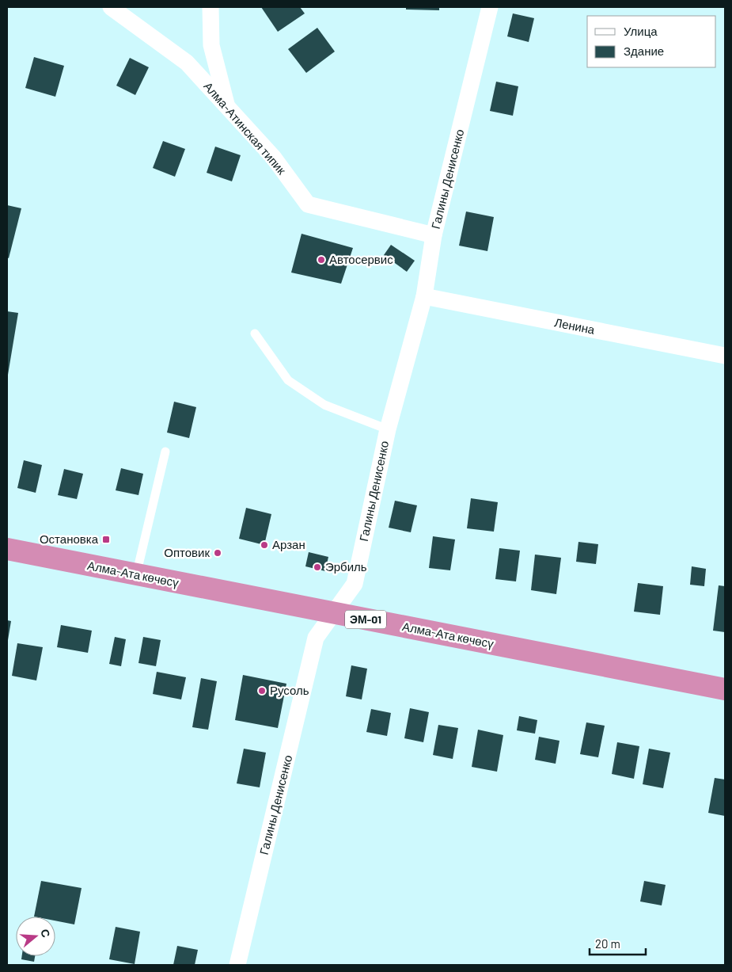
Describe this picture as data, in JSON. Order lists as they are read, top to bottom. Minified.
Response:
{"streets":{"highway":["Алма-Ата көчөсү","ЭМ-01"],"street":["Алма-Атинская типик","Галины Денисенко","Ленина"]},"crossings":[["Алма-Атинская типик","Галины Денисенко"],["Галины Денисенко","Ленина"],["Галины Денисенко","Алма-Ата көчөсү"]],"places":{"other":["Автосервис","Арзан","Оптовик","Эрбиль","Русоль"],"transit":["Остановка"]},"legend":["Улица","Здание"],"scale_bar":"20 m","north":"right"}
